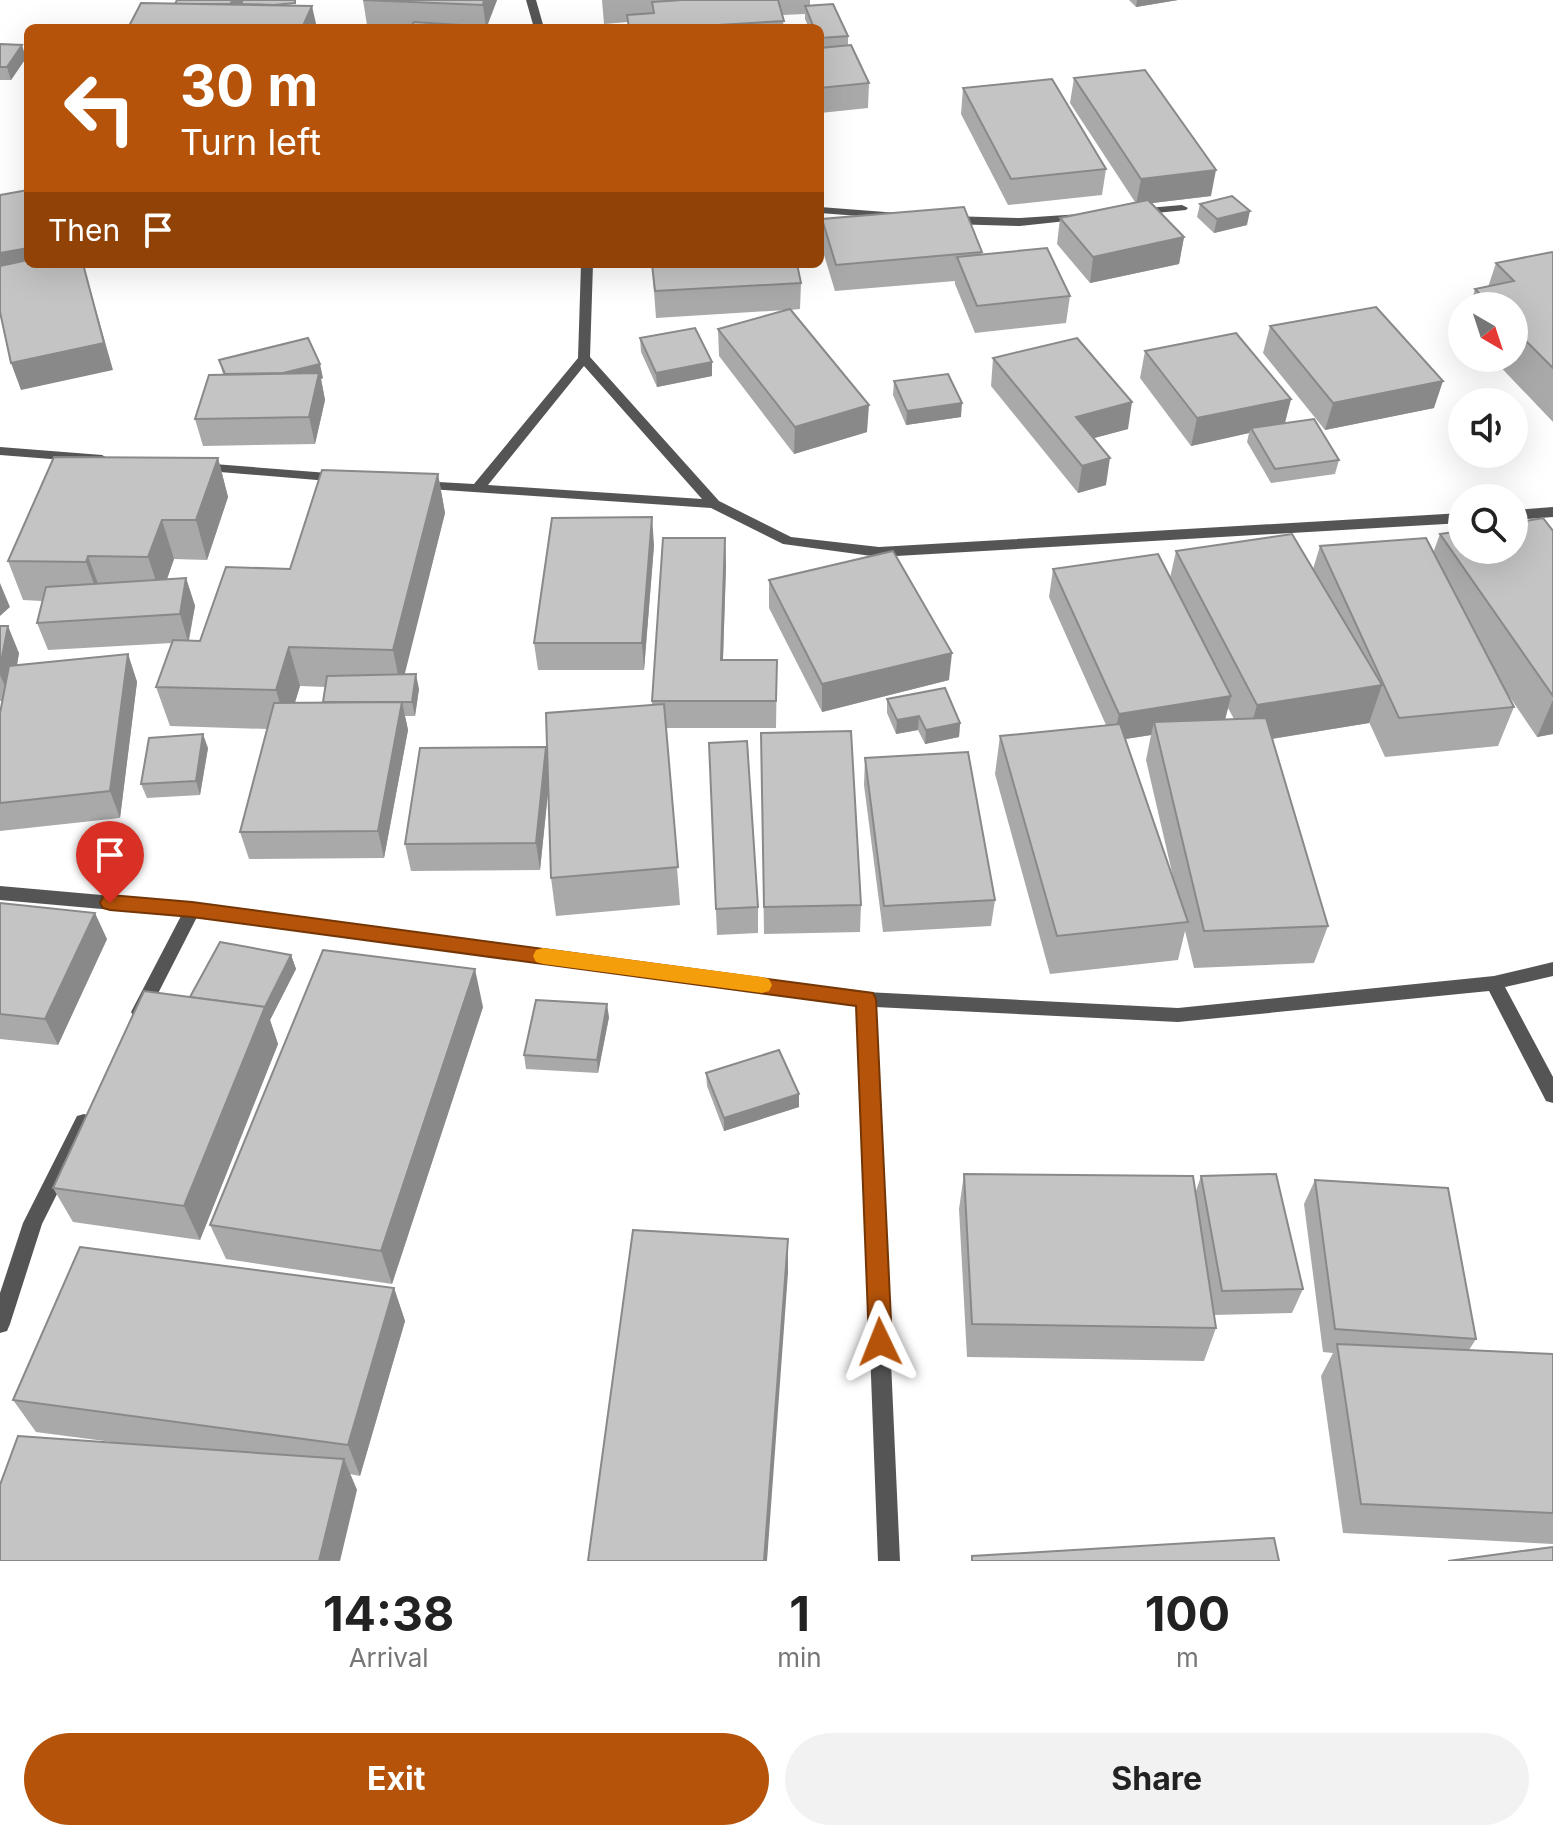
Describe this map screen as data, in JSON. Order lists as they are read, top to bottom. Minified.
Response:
{"north":"bottom right","page":{"turn":["30 m","Turn left"],"then":"Then","eta":["14:38","Arrival","1","min","100","m"],"buttons":["Exit","Share"]}}
